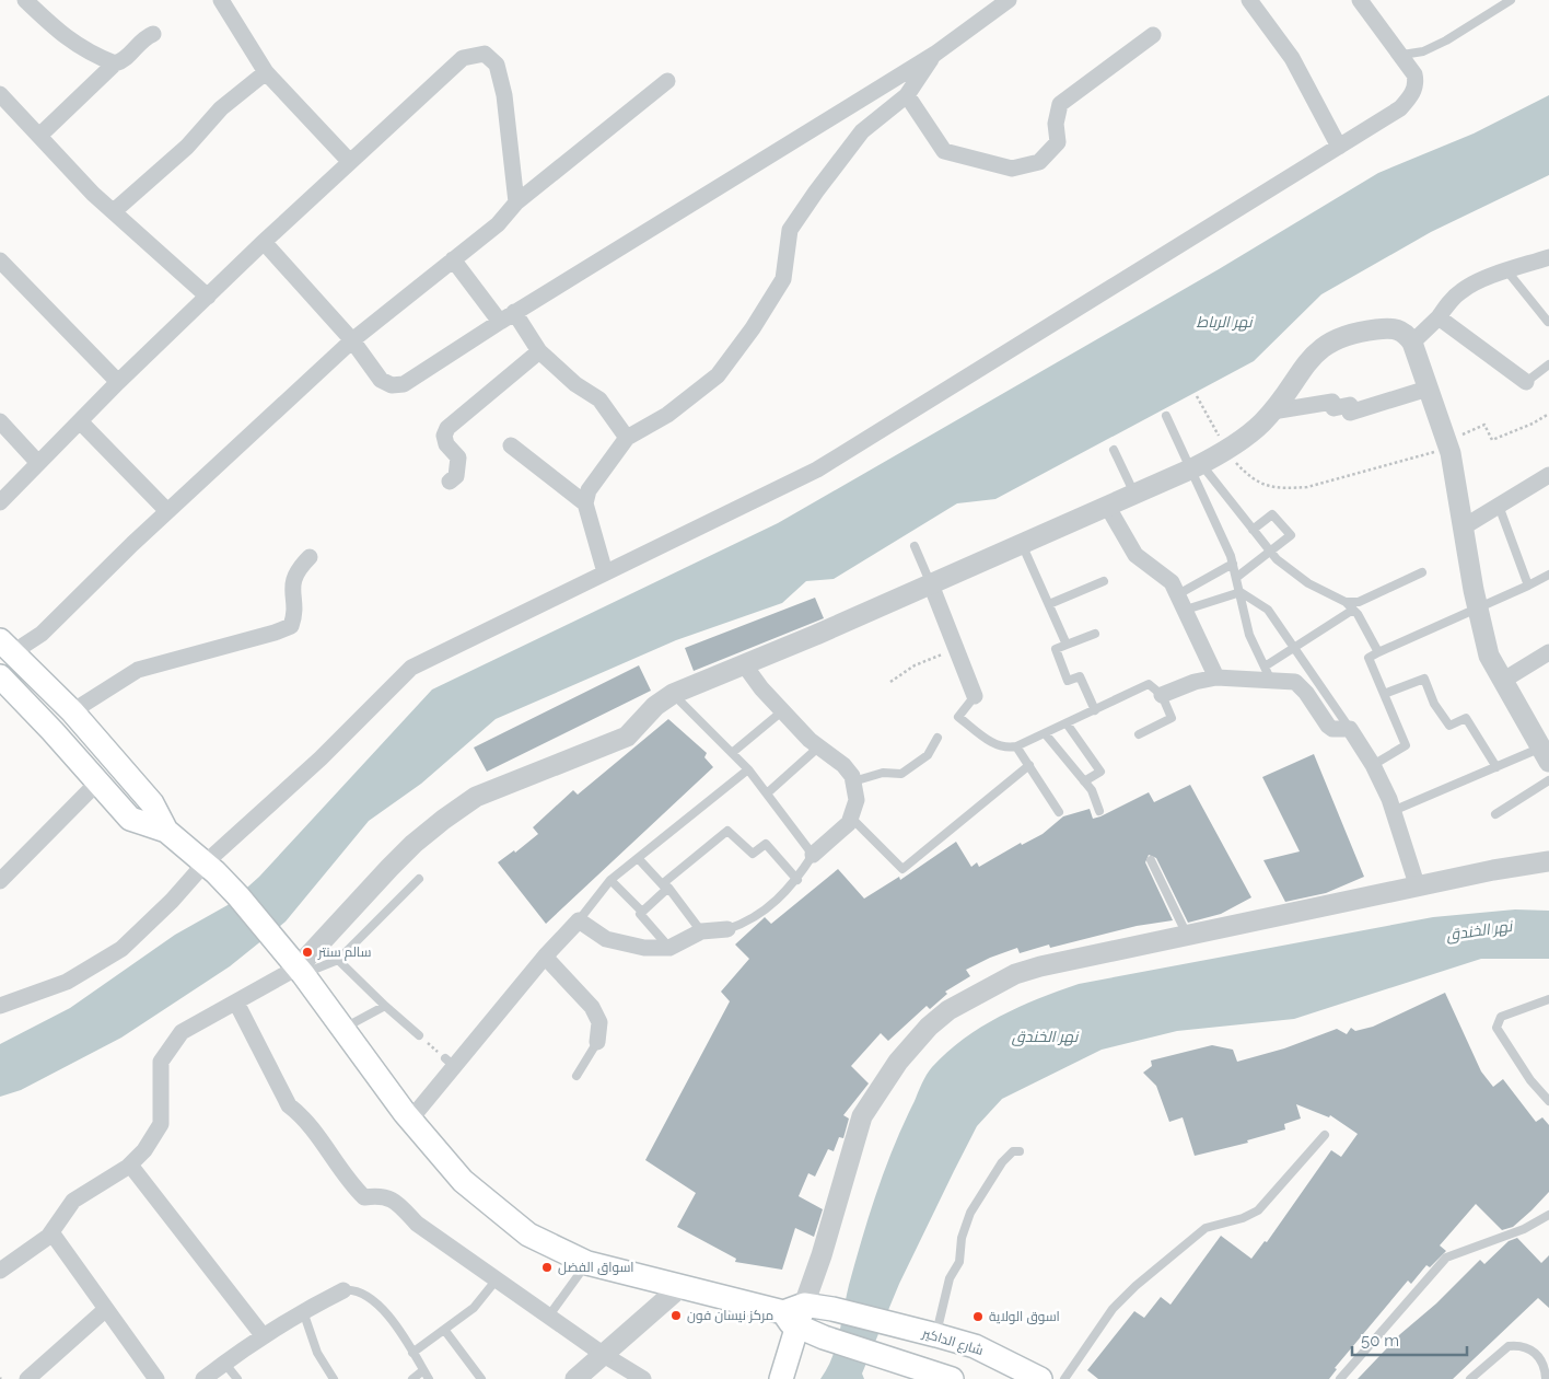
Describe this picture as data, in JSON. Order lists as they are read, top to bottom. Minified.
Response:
{"streets":{"main road":["شارع الداكير"]},"water":["نهر الرباط","نهر الخندق"],"places":["سالم سنتر","اسواق الفضل","مركز نيسان فون","اسوق الولاية"],"scale_bar":"50 m"}
